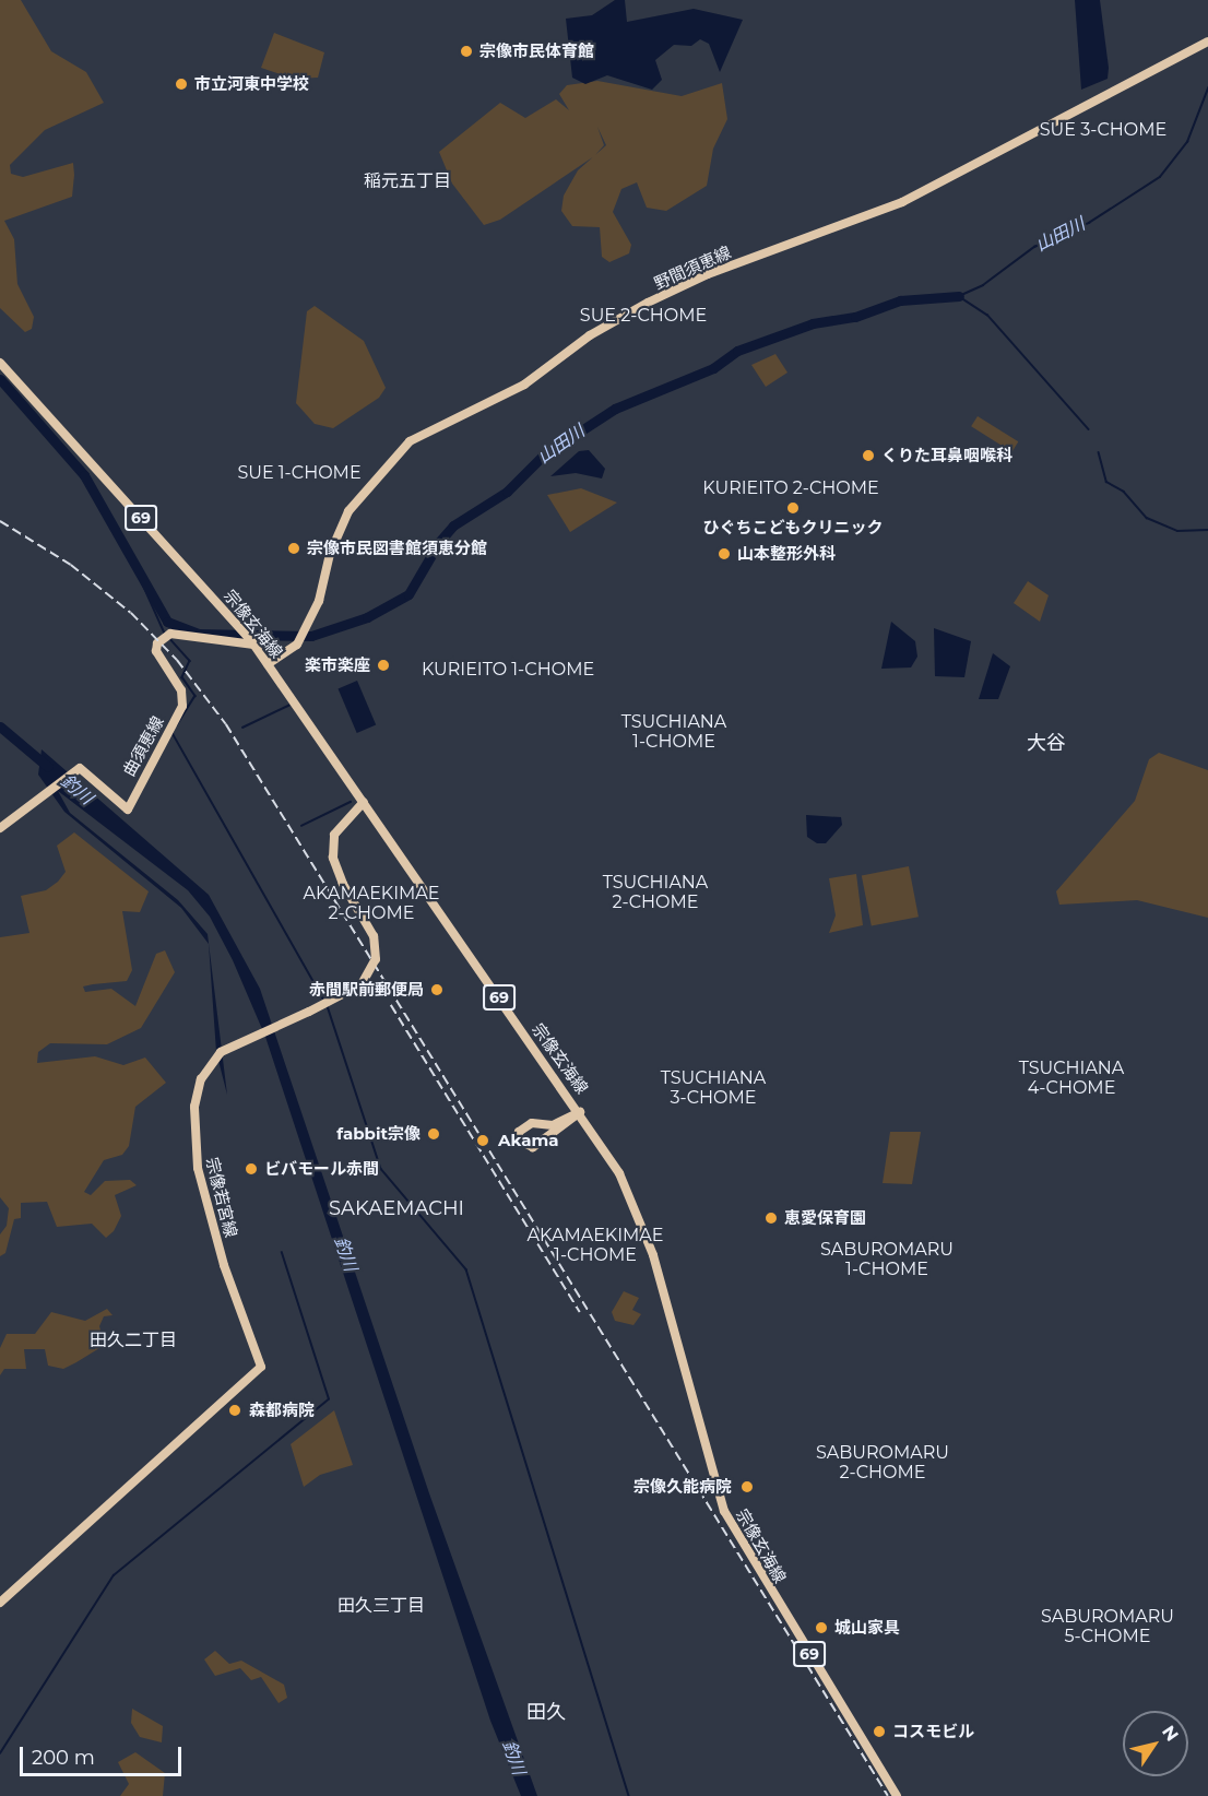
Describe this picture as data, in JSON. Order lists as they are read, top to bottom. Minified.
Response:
{"streets":{"main road":["野間須恵線","69","宗像玄海線","曲須恵線","宗像若宮線"]},"crossings":[["野間須恵線","宗像玄海線"],["宗像玄海線","曲須恵線"],["宗像玄海線","宗像若宮線"]],"districts":["SUE 3-CHOME","稲元五丁目","SUE 2-CHOME","SUE 1-CHOME","KURIEITO 2-CHOME","KURIEITO 1-CHOME","TSUCHIANA 1-CHOME","大谷","TSUCHIANA 2-CHOME","AKAMAEKIMAE 2-CHOME","TSUCHIANA 4-CHOME","TSUCHIANA 3-CHOME","SAKAEMACHI","AKAMAEKIMAE 1-CHOME","SABUROMARU 1-CHOME","田久二丁目","SABUROMARU 2-CHOME","田久三丁目","SABUROMARU 5-CHOME","田久"],"water":["山田川","釣川"],"places":["宗像市民体育館","市立河東中学校","くりた耳鼻咽喉科","ひぐちこどもクリニック","宗像市民図書館須恵分館","山本整形外科","楽市楽座","赤間駅前郵便局","fabbit宗像","Akama","ビバモール赤間","恵愛保育園","森都病院","宗像久能病院","城山家具","コスモビル"],"scale_bar":"200 m","north":"top right"}
